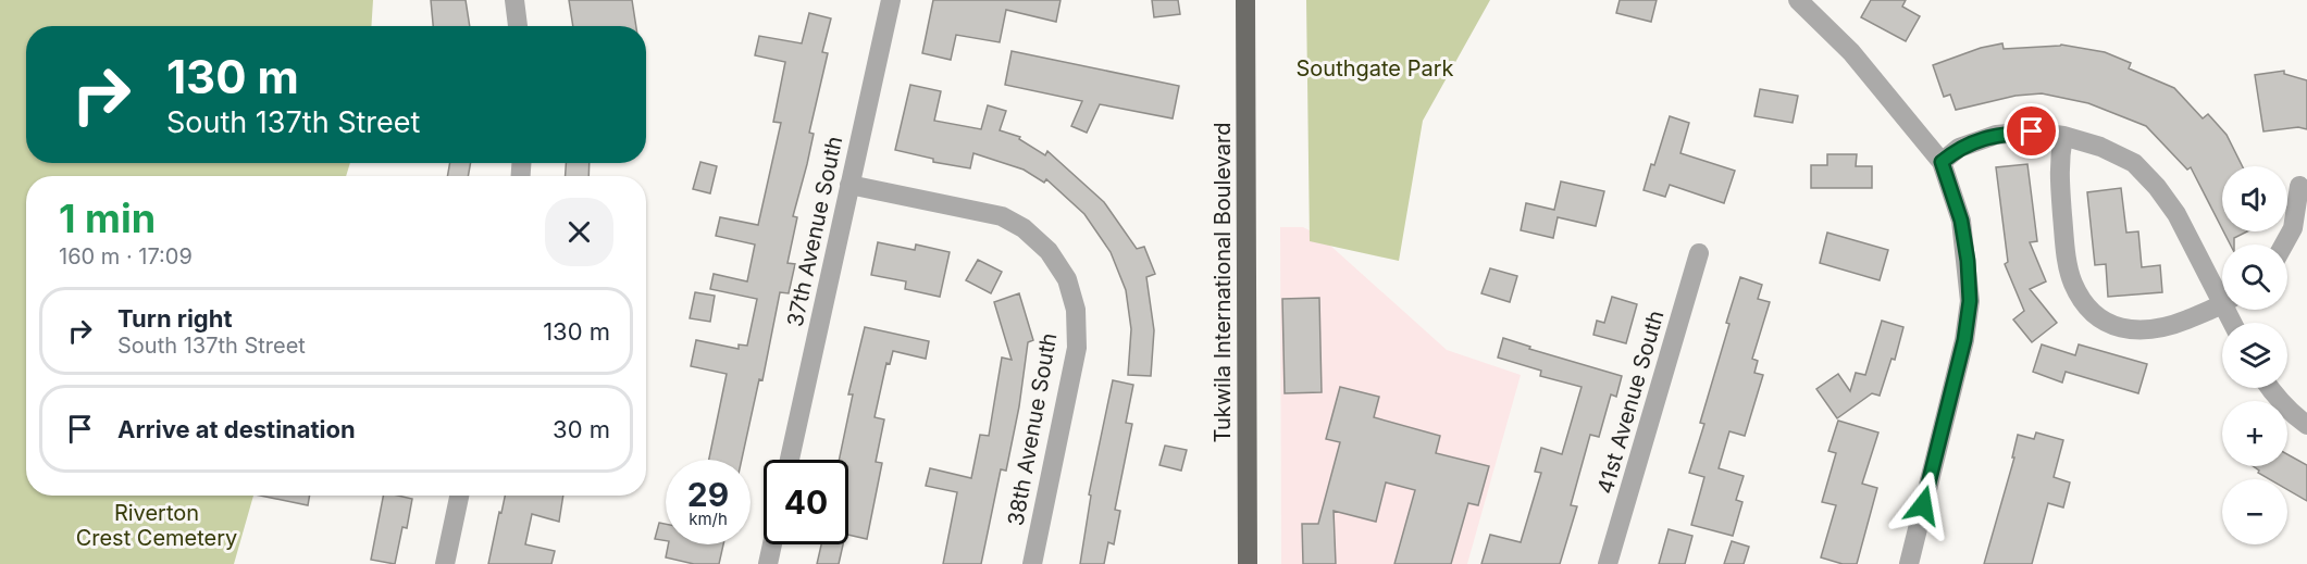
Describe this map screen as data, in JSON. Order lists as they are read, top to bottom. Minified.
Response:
{"streets":{"main road":["Tukwila International Boulevard"],"street":["37th Avenue South","41st Avenue South","38th Avenue South"]},"crossings":[["37th Avenue South","38th Avenue South"]],"parks":["Southgate Park","Riverton Crest Cemetery"],"page":{"turn":["130 m","South 137th Street"],"map_buttons":["+","−"],"heading":["1 min","160 m · 17:09"],"list":[{"name":"Turn right","note":"South 137th Street","value":"130 m"},{"name":"Arrive at destination","value":"30 m"}],"speed":"29 km/h","limit":"40"}}
